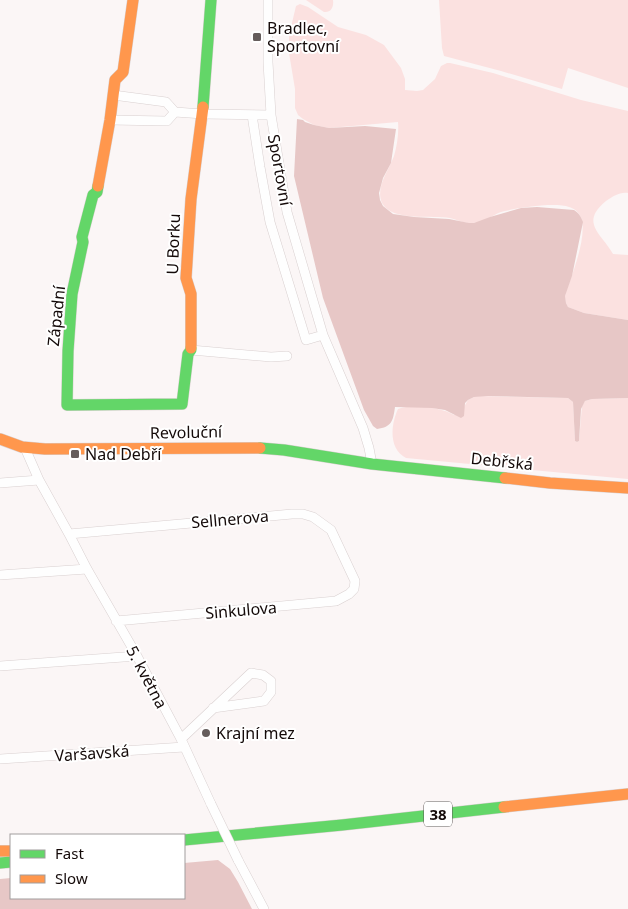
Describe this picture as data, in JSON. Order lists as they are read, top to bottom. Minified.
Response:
{"streets":{"main road":["U Borku","Západní","Revoluční","Debřská","38"],"street":["Sportovní","Sellnerova","Sinkulova","5. května","Varšavská"]},"crossings":[["Sportovní","Revoluční"],["Sportovní","Debřská"],["U Borku","Západní"],["Revoluční","Debřská"],["Revoluční","5. května"],["Sellnerova","Sinkulova"],["Sellnerova","5. května"],["Sinkulova","5. května"],["5. května","Varšavská"]],"places":{"transit":["Bradlec, Sportovní","Nad Debří"],"other":["Krajní mez"]},"legend":["Fast","Slow"]}
